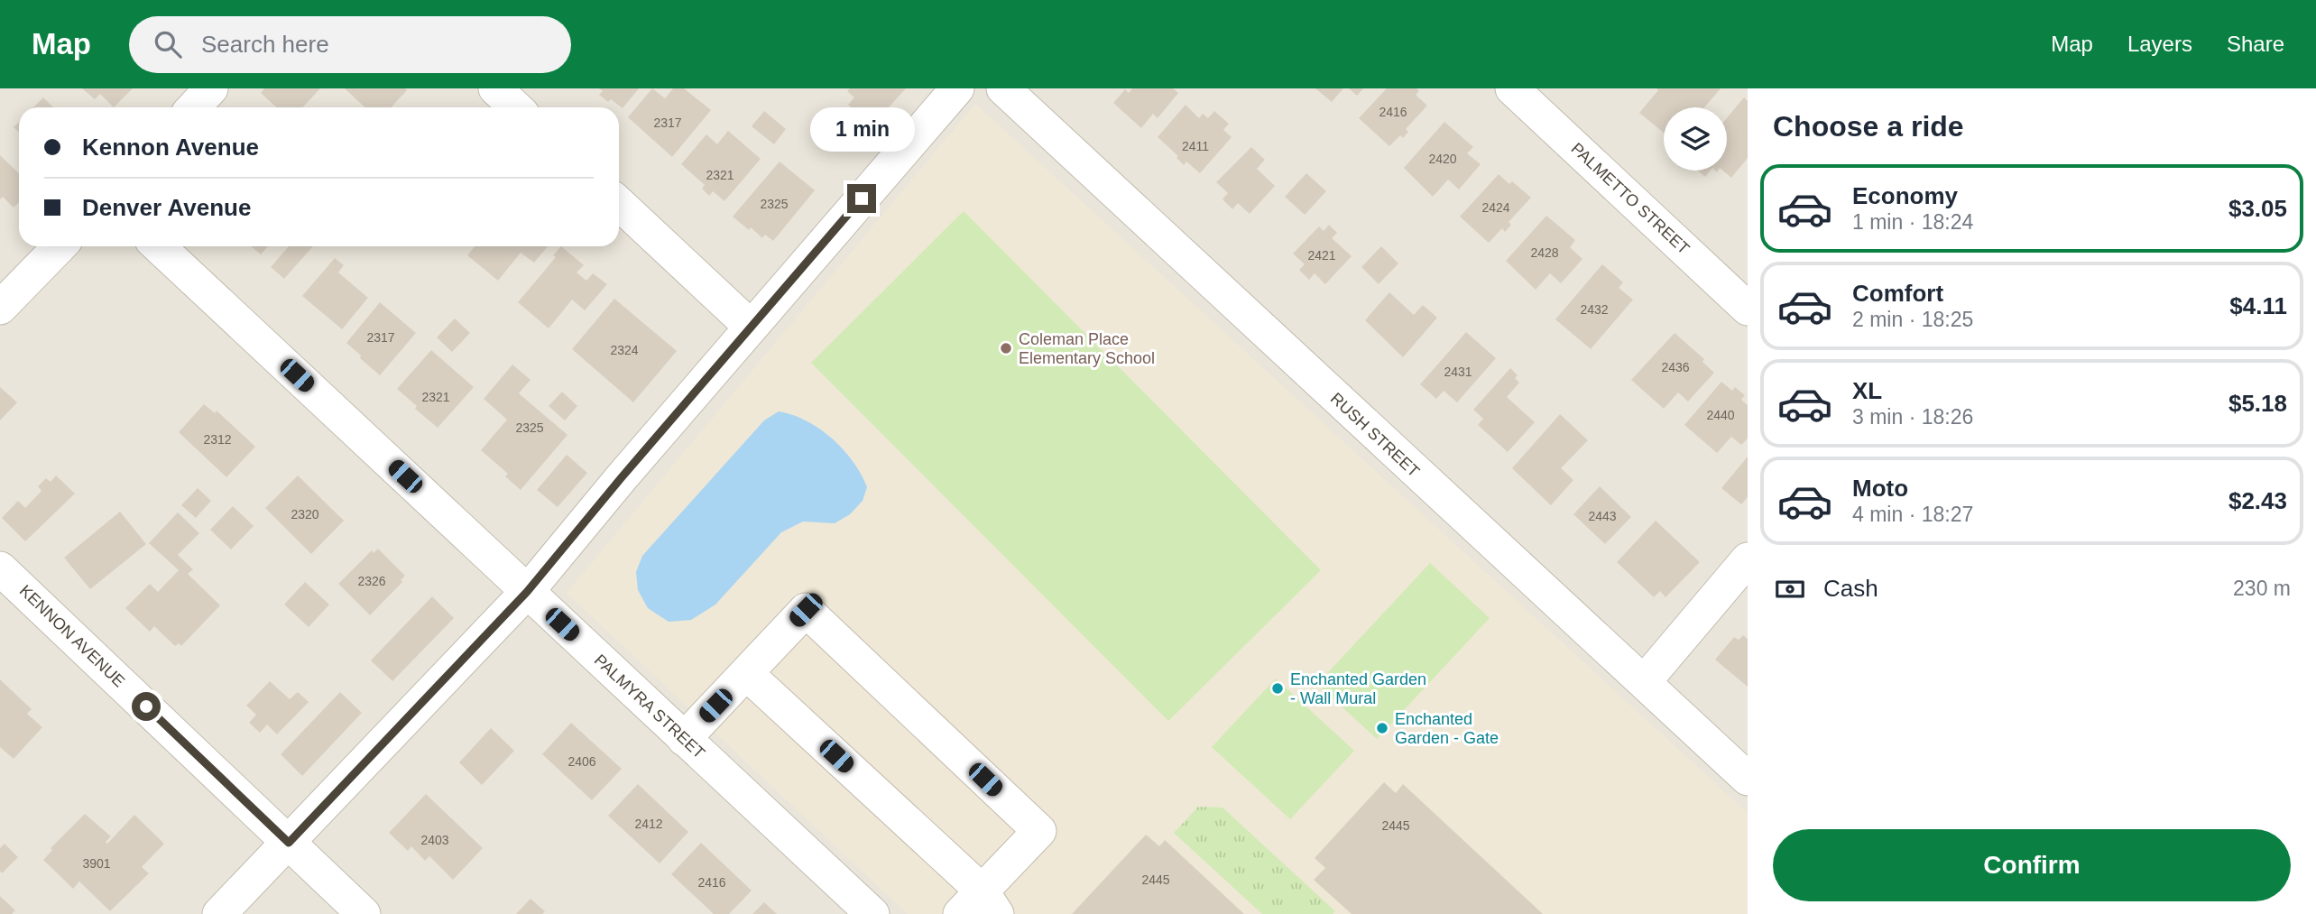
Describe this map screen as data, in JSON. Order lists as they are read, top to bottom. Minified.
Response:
{"streets":{"street":["PALMETTO STREET","RUSH STREET","KENNON AVENUE","PALMYRA STREET"]},"places":["Coleman Place Elementary School","Enchanted Garden - Wall Mural","Enchanted Garden - Gate"],"house_numbers":["2416","2317","2411","2420","2321","2325","2424","2428","2421","2432","2317","2324","2436","2431","2321","2440","2325","2312","2320","2443","2326","2406","2412","2445","2403","3901","2445","2416"],"page":{"header":"Map","search":"Search here","nav":["Map","Layers","Share"],"heading":"Choose a ride","bubble":"1 min","banner":["Kennon Avenue","Denver Avenue"],"list":[{"name":"Economy","note":"1 min · 18:24","value":"$3.05"},{"name":"Comfort","note":"2 min · 18:25","value":"$4.11"},{"name":"XL","note":"3 min · 18:26","value":"$5.18"},{"name":"Moto","note":"4 min · 18:27","value":"$2.43"}],"pay":["Cash","230 m"],"buttons":"Confirm"}}
